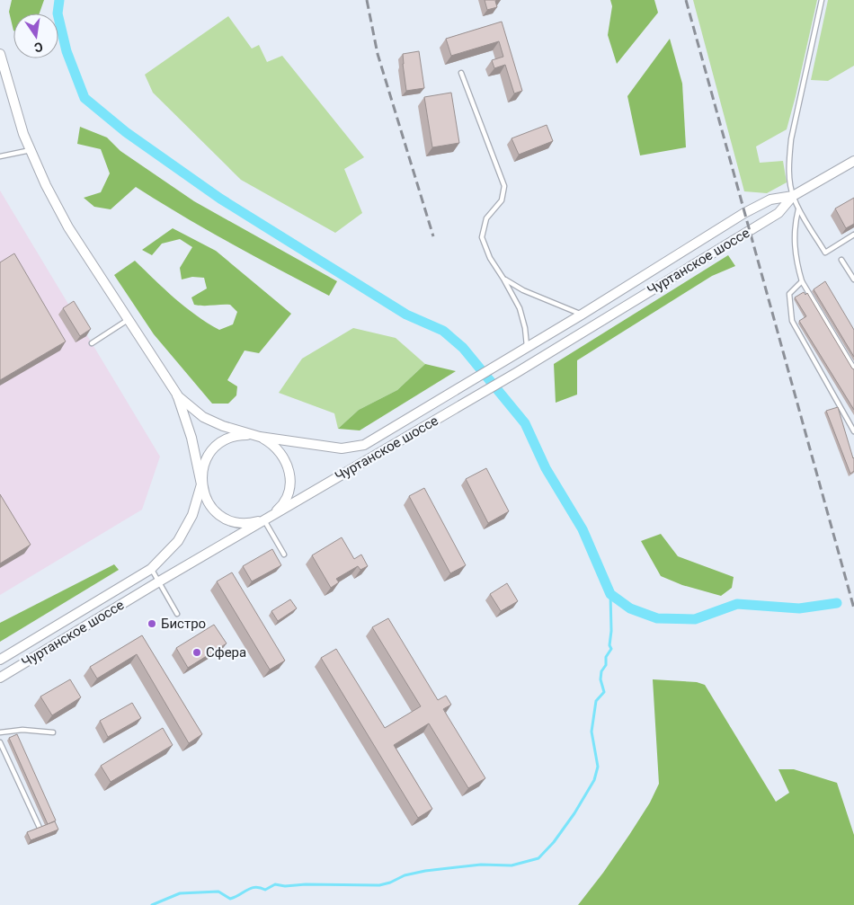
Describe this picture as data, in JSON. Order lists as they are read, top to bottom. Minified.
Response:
{"streets":{"street":["Чуртанское шоссе"]},"places":["Бистро","Сфера"],"north":"bottom"}
